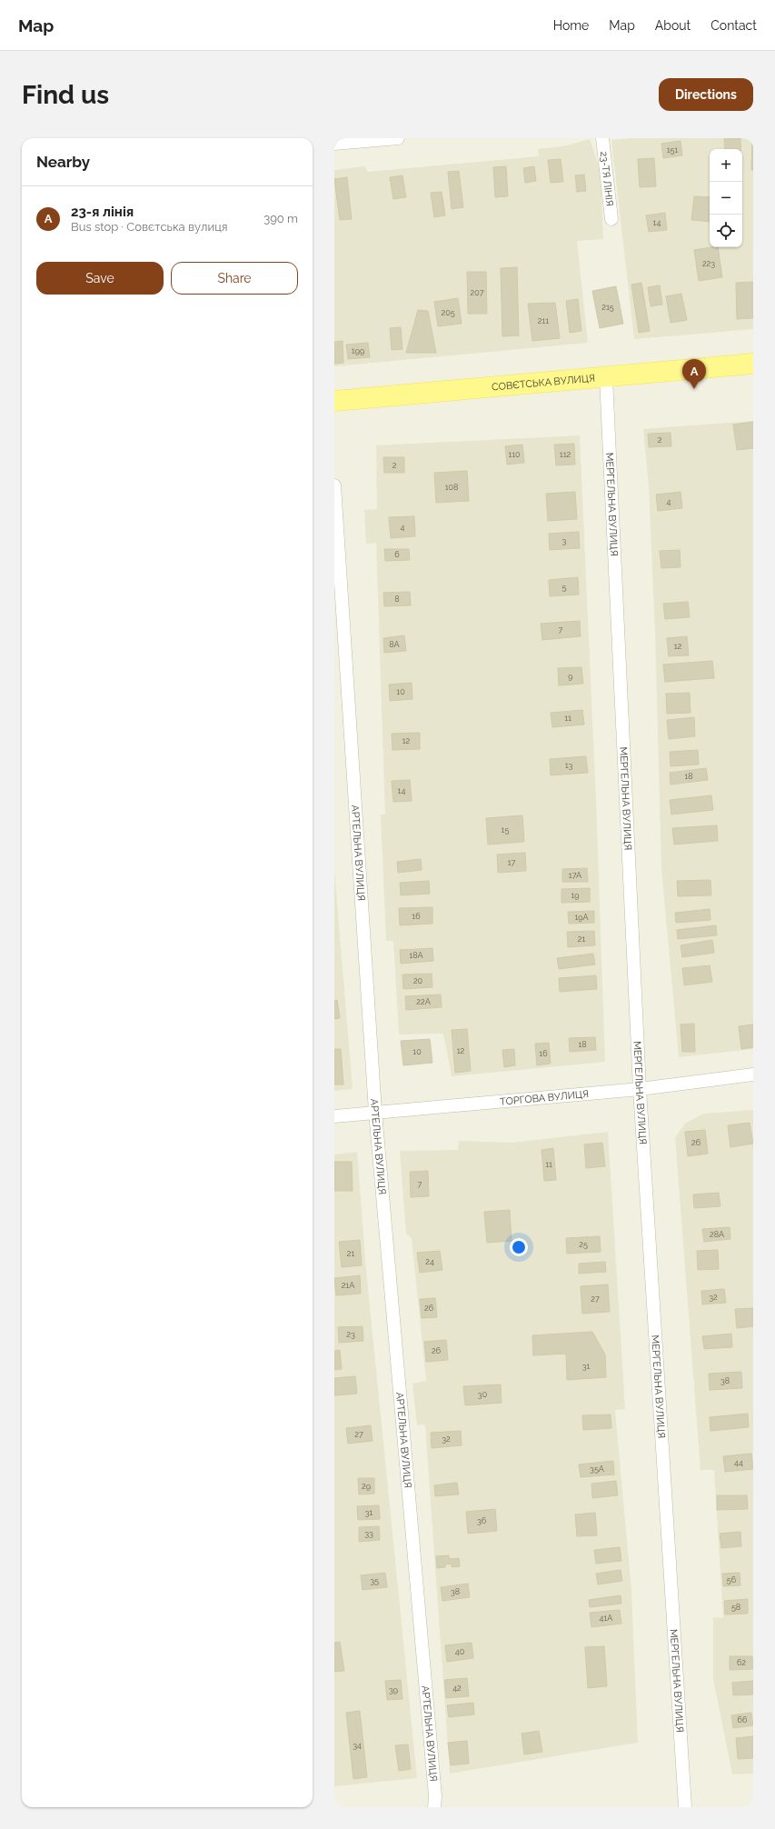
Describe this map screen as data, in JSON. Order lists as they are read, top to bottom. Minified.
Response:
{"streets":{"main road":["СОВЄТСЬКА ВУЛИЦЯ"],"street":["23-ТЯ ЛІНІЯ","МЕРГЕЛЬНА ВУЛИЦЯ","АРТЕЛЬНА ВУЛИЦЯ","ТОРГОВА ВУЛИЦЯ"]},"crossings":[["СОВЄТСЬКА ВУЛИЦЯ","МЕРГЕЛЬНА ВУЛИЦЯ"],["МЕРГЕЛЬНА ВУЛИЦЯ","ТОРГОВА ВУЛИЦЯ"],["АРТЕЛЬНА ВУЛИЦЯ","ТОРГОВА ВУЛИЦЯ"]],"house_numbers":["151","14","223","207","215","205","211","199","2","110","112","2","108","4","4","3","6","5","8","7","8А","12","9","10","11","12","13","18","14","15","17","17А","19","16","19А","21","18А","20","22А","18","12","10","16","26","11","7","28А","25","21","24","21А","32","27","26","23","26","31","38","30","27","32","44","35А","29","31","36","33","56","35","38","58","41А","40","62","42","39","66","34"],"page":{"header":"Map","nav":["Home","Map","About","Contact"],"buttons":["Directions",["Save","Share"]],"title":"Find us","heading":"Nearby","map_buttons":["+","−"],"list":[{"mark":"A","name":"23-я лінія","note":"Bus stop · Совєтська вулиця","value":"390 m"}],"pins":"A"}}
